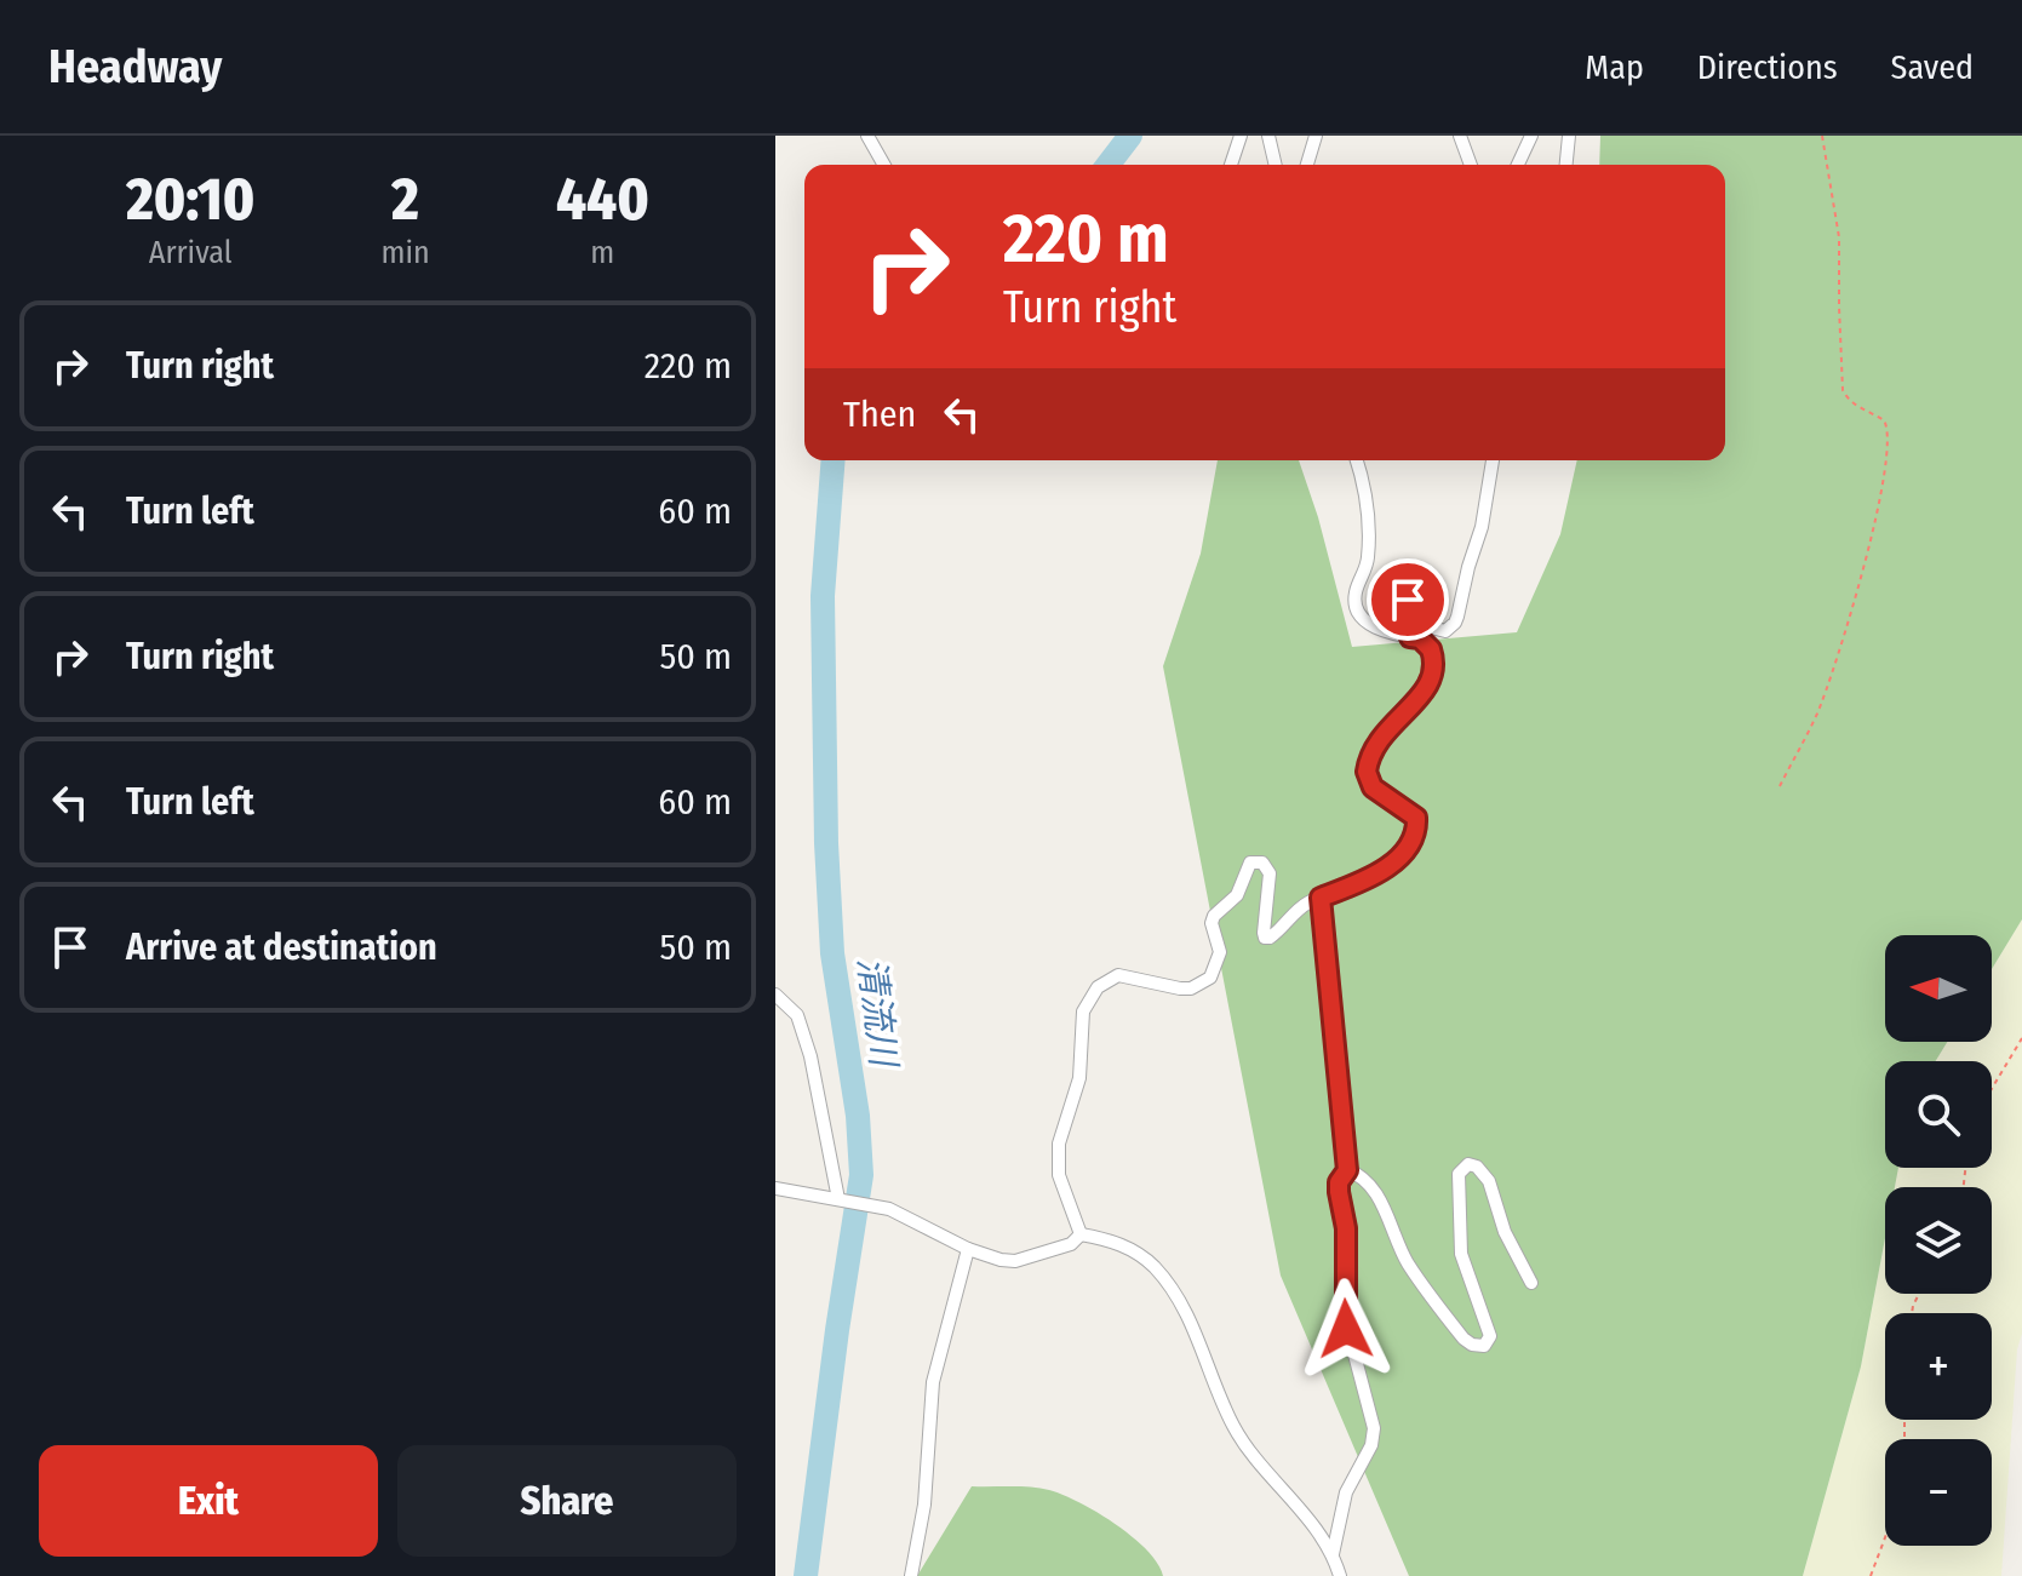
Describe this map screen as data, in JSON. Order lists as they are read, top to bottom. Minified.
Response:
{"water":["清流川"],"north":"left","page":{"header":"Headway","nav":["Map","Directions","Saved"],"eta":["20:10","Arrival","2","min","440","m"],"turn":["220 m","Turn right"],"list":[{"name":"Turn right","value":"220 m"},{"name":"Turn left","value":"60 m"},{"name":"Turn right","value":"50 m"},{"name":"Turn left","value":"60 m"},{"name":"Arrive at destination","value":"50 m"}],"then":"Then","map_buttons":["+","−"],"buttons":["Exit","Share"]}}
